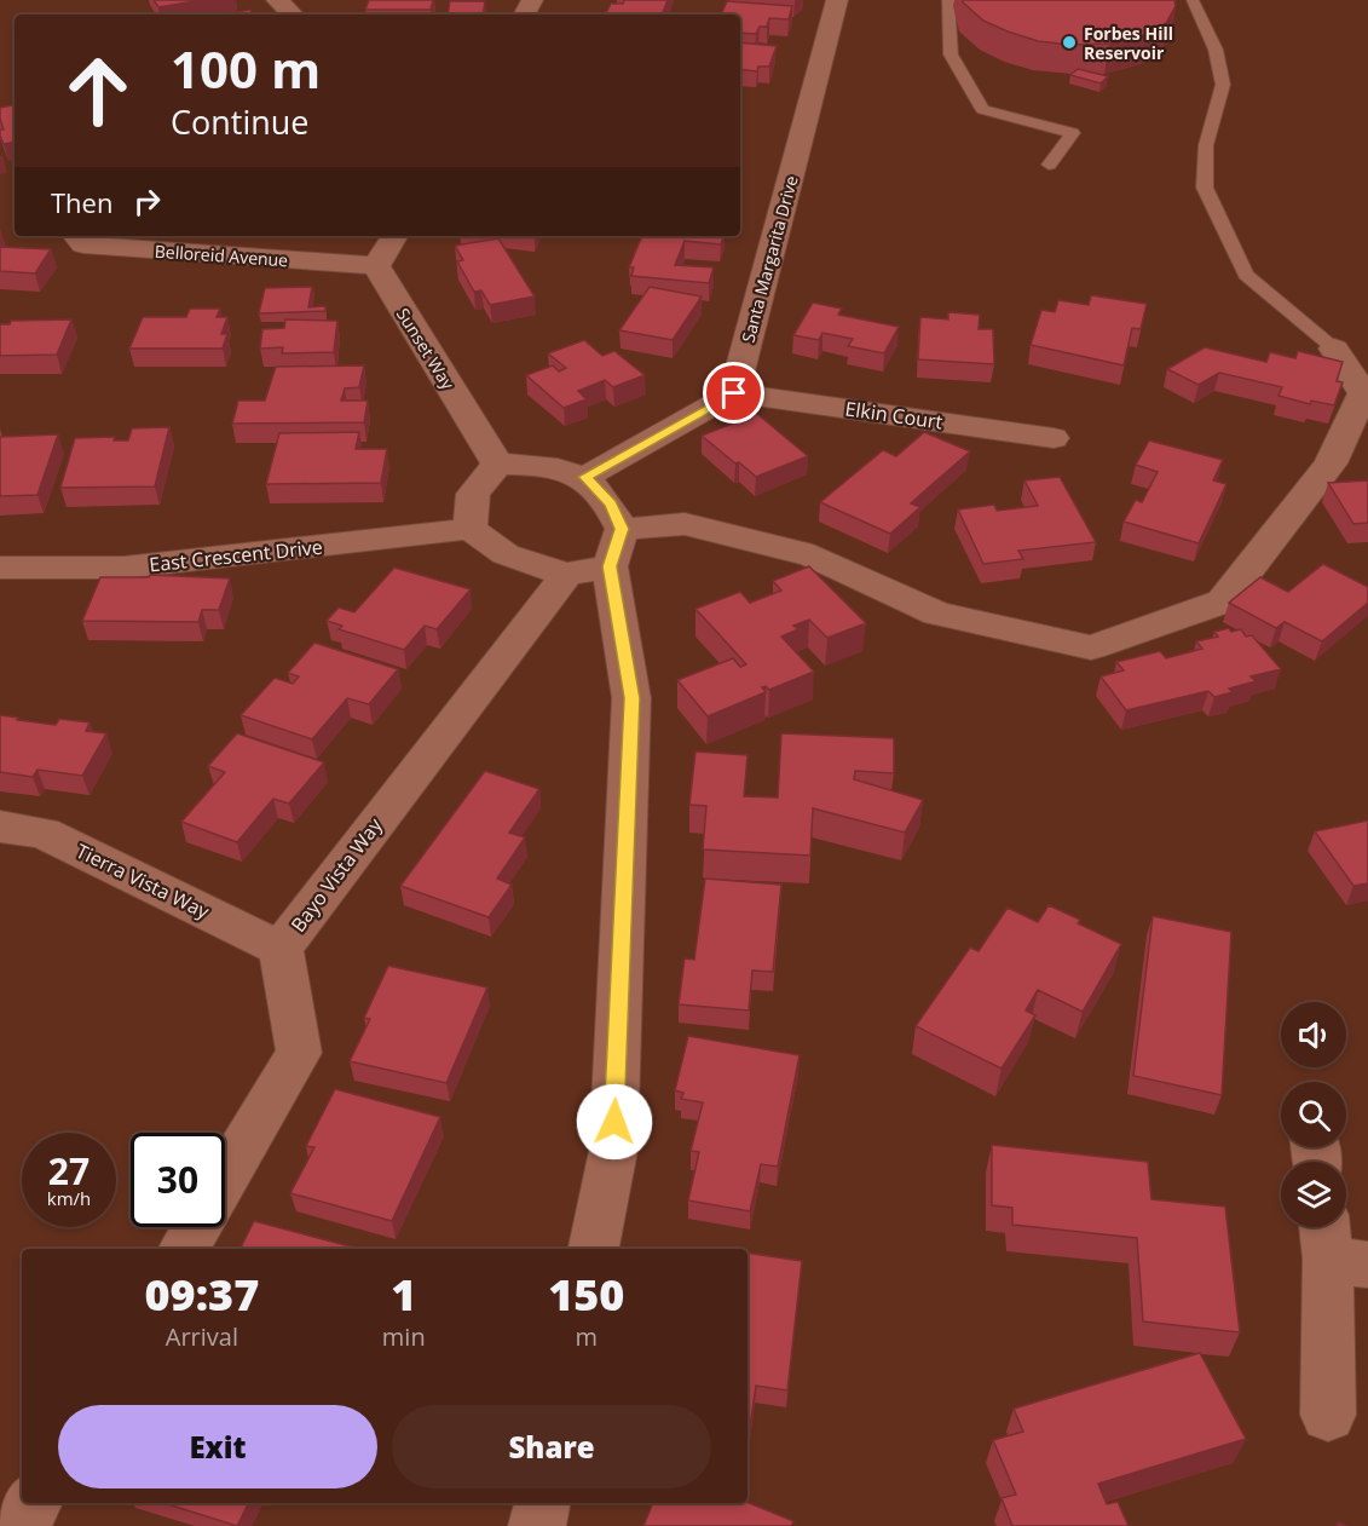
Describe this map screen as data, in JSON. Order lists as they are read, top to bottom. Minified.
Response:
{"streets":{"street":["Belloreid Avenue","Santa Margarita Drive","Sunset Way","Elkin Court","East Crescent Drive","Bayo Vista Way","Tierra Vista Way"]},"crossings":[["Belloreid Avenue","Sunset Way"],["Santa Margarita Drive","Elkin Court"],["Sunset Way","East Crescent Drive"],["Sunset Way","Bayo Vista Way"],["East Crescent Drive","Bayo Vista Way"],["Bayo Vista Way","Tierra Vista Way"]],"places":["Forbes Hill Reservoir"],"page":{"turn":["100 m","Continue"],"then":"Then","speed":"27 km/h","limit":"30","eta":["09:37","Arrival","1","min","150","m"],"buttons":["Exit","Share"]}}
